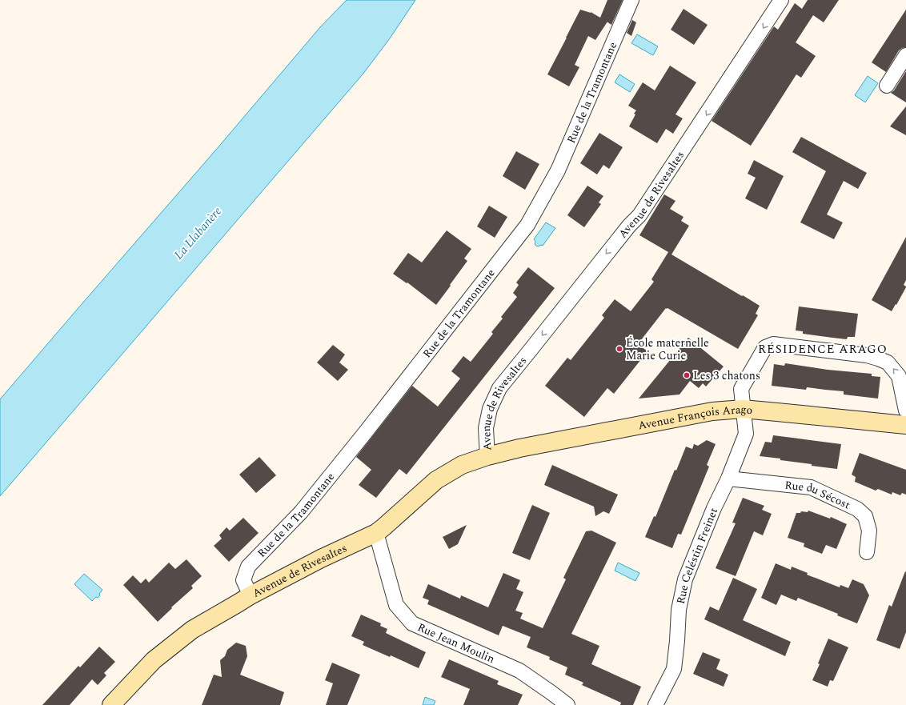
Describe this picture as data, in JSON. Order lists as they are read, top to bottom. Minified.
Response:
{"streets":{"main road":["Avenue de Rivesaltes","Avenue François Arago"],"street":["Rue de la Tramontane","Rue du Sécost","Rue Celéstin Freinet","Rue Jean Moulin"]},"crossings":[["Rue de la Tramontane","Avenue de Rivesaltes"],["Avenue de Rivesaltes","Avenue François Arago"],["Avenue de Rivesaltes","Rue Jean Moulin"],["Avenue François Arago","Rue Celéstin Freinet"],["Rue du Sécost","Rue Celéstin Freinet"]],"one_way":["Avenue de Rivesaltes"],"districts":["RÉSIDENCE ARAGO"],"water":["La Llabanère"],"places":["École maternelle Marie Curie","Les 3 chatons"]}
